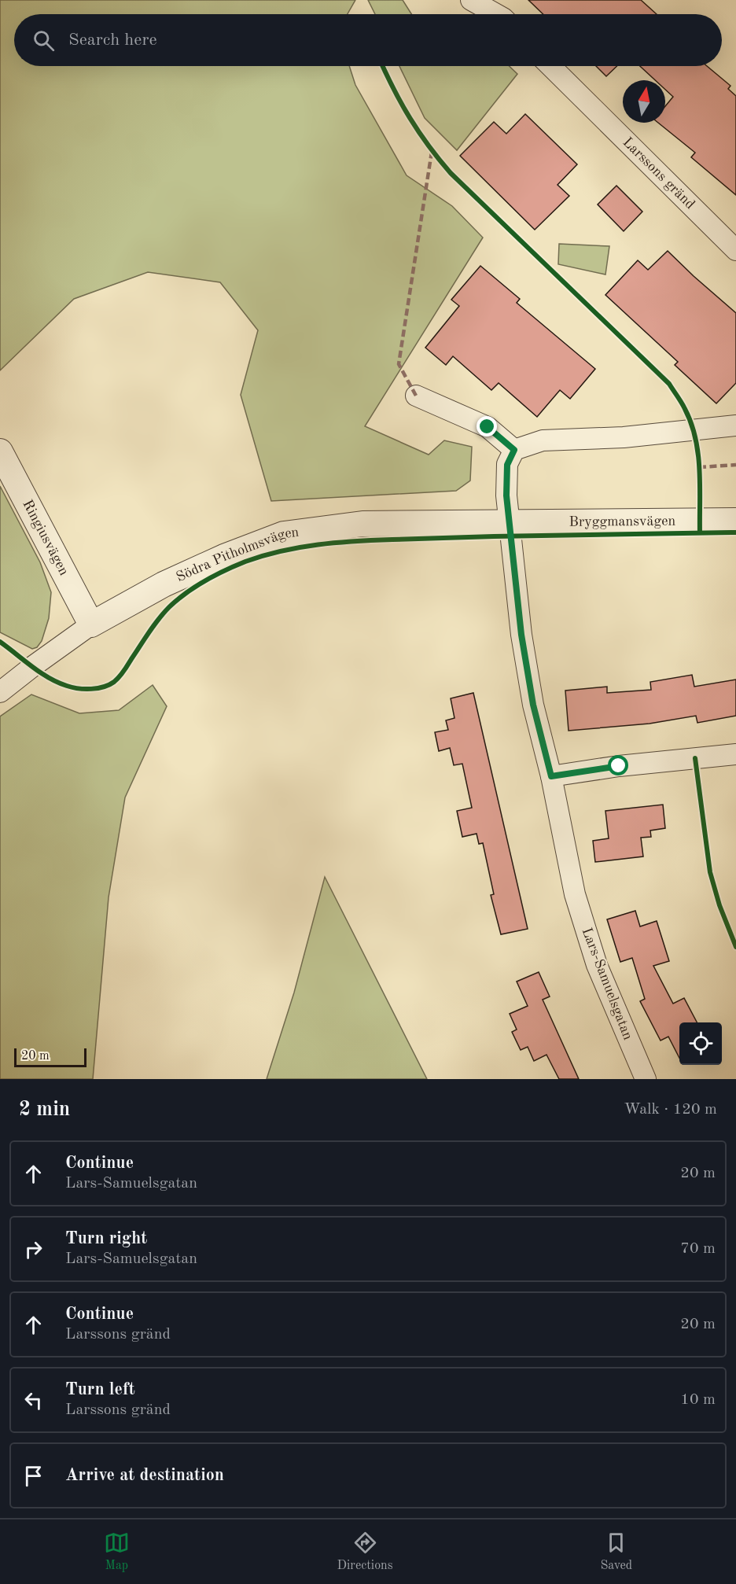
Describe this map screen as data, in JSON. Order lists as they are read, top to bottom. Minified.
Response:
{"streets":{"street":["Larssons gränd","Bryggmansvägen","Ringiusvägen","Södra Pitholmsvägen","Lars-Samuelsgatan"]},"crossings":[["Bryggmansvägen","Södra Pitholmsvägen"],["Bryggmansvägen","Lars-Samuelsgatan"],["Ringiusvägen","Södra Pitholmsvägen"],["Södra Pitholmsvägen","Lars-Samuelsgatan"]],"scale_bar":"20 m","north":"top","page":{"search":"Search here","scale":"20 m","heading":["2 min","Walk · 120 m"],"list":[["Continue","Lars-Samuelsgatan","20 m"],["Turn right","Lars-Samuelsgatan","70 m"],["Continue","Larssons gränd","20 m"],["Turn left","Larssons gränd","10 m"],"Arrive at destination"],"nav":["Map","Directions","Saved"]}}
